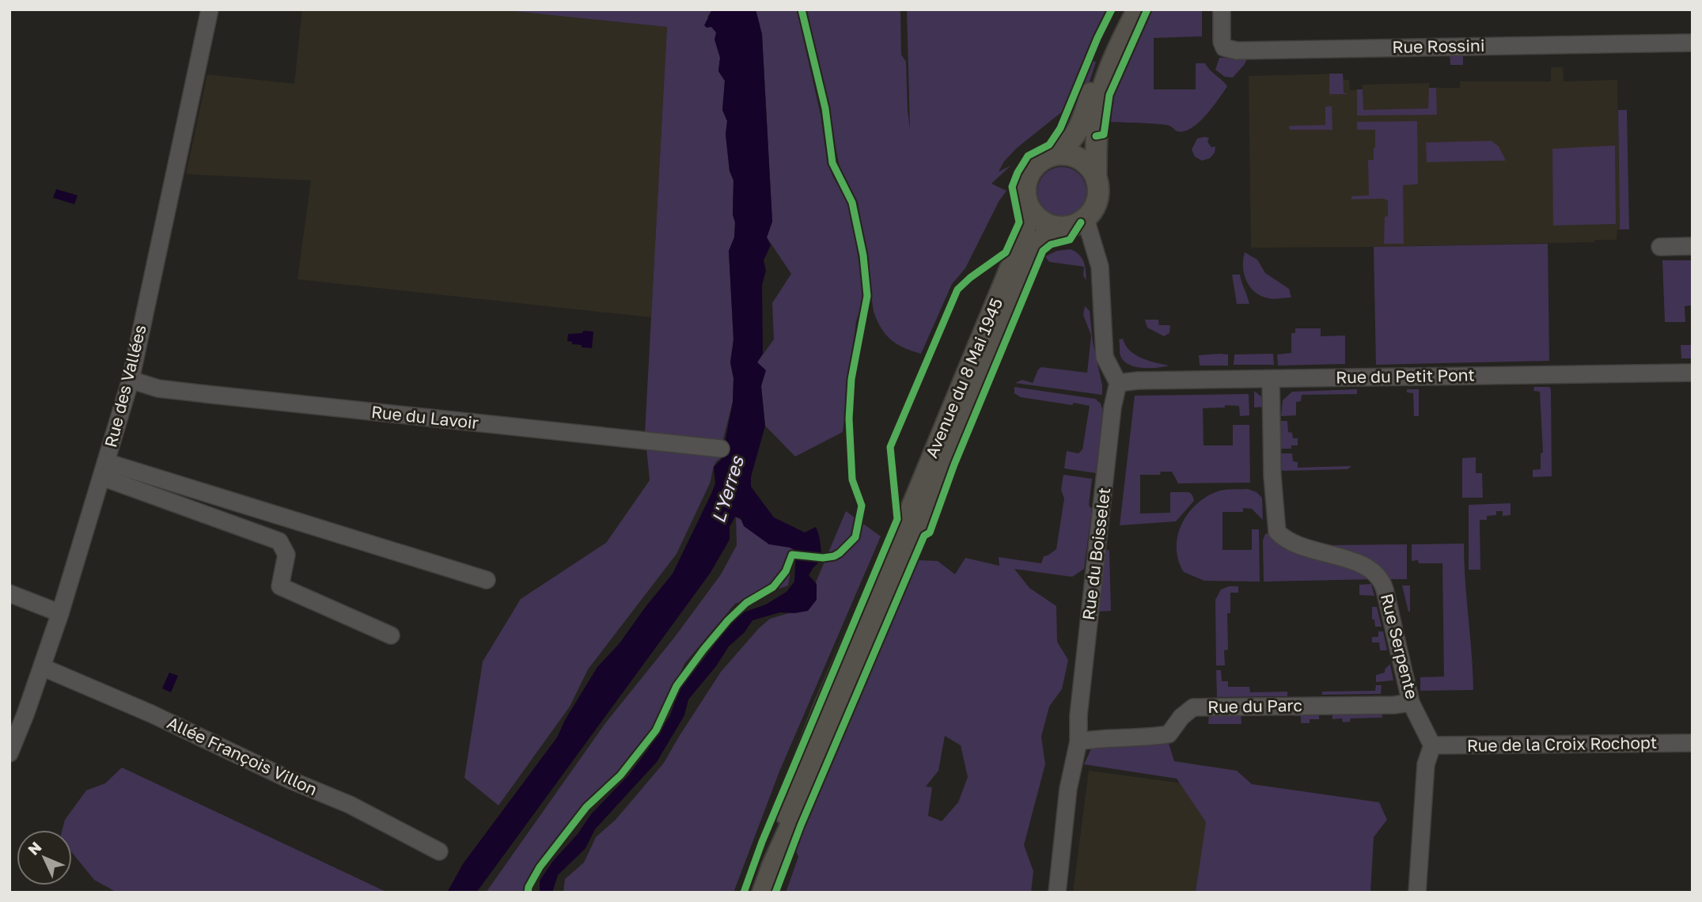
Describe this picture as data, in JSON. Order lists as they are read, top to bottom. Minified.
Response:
{"streets":{"main road":["Avenue du 8 Mai 1945"],"street":["Rue Rossini","Rue du Petit Pont","Rue des Vallées","Rue du Lavoir","Rue du Boisselet","Rue Serpente","Rue du Parc","Rue de la Croix Rochopt","Allée François Villon"]},"crossings":[["Rue du Petit Pont","Rue du Boisselet"],["Rue du Petit Pont","Rue Serpente"],["Rue des Vallées","Rue du Lavoir"],["Rue des Vallées","Allée François Villon"],["Rue du Boisselet","Rue du Parc"],["Rue Serpente","Rue du Parc"],["Rue Serpente","Rue de la Croix Rochopt"]],"water":["L'Yerres"],"north":"top left"}
